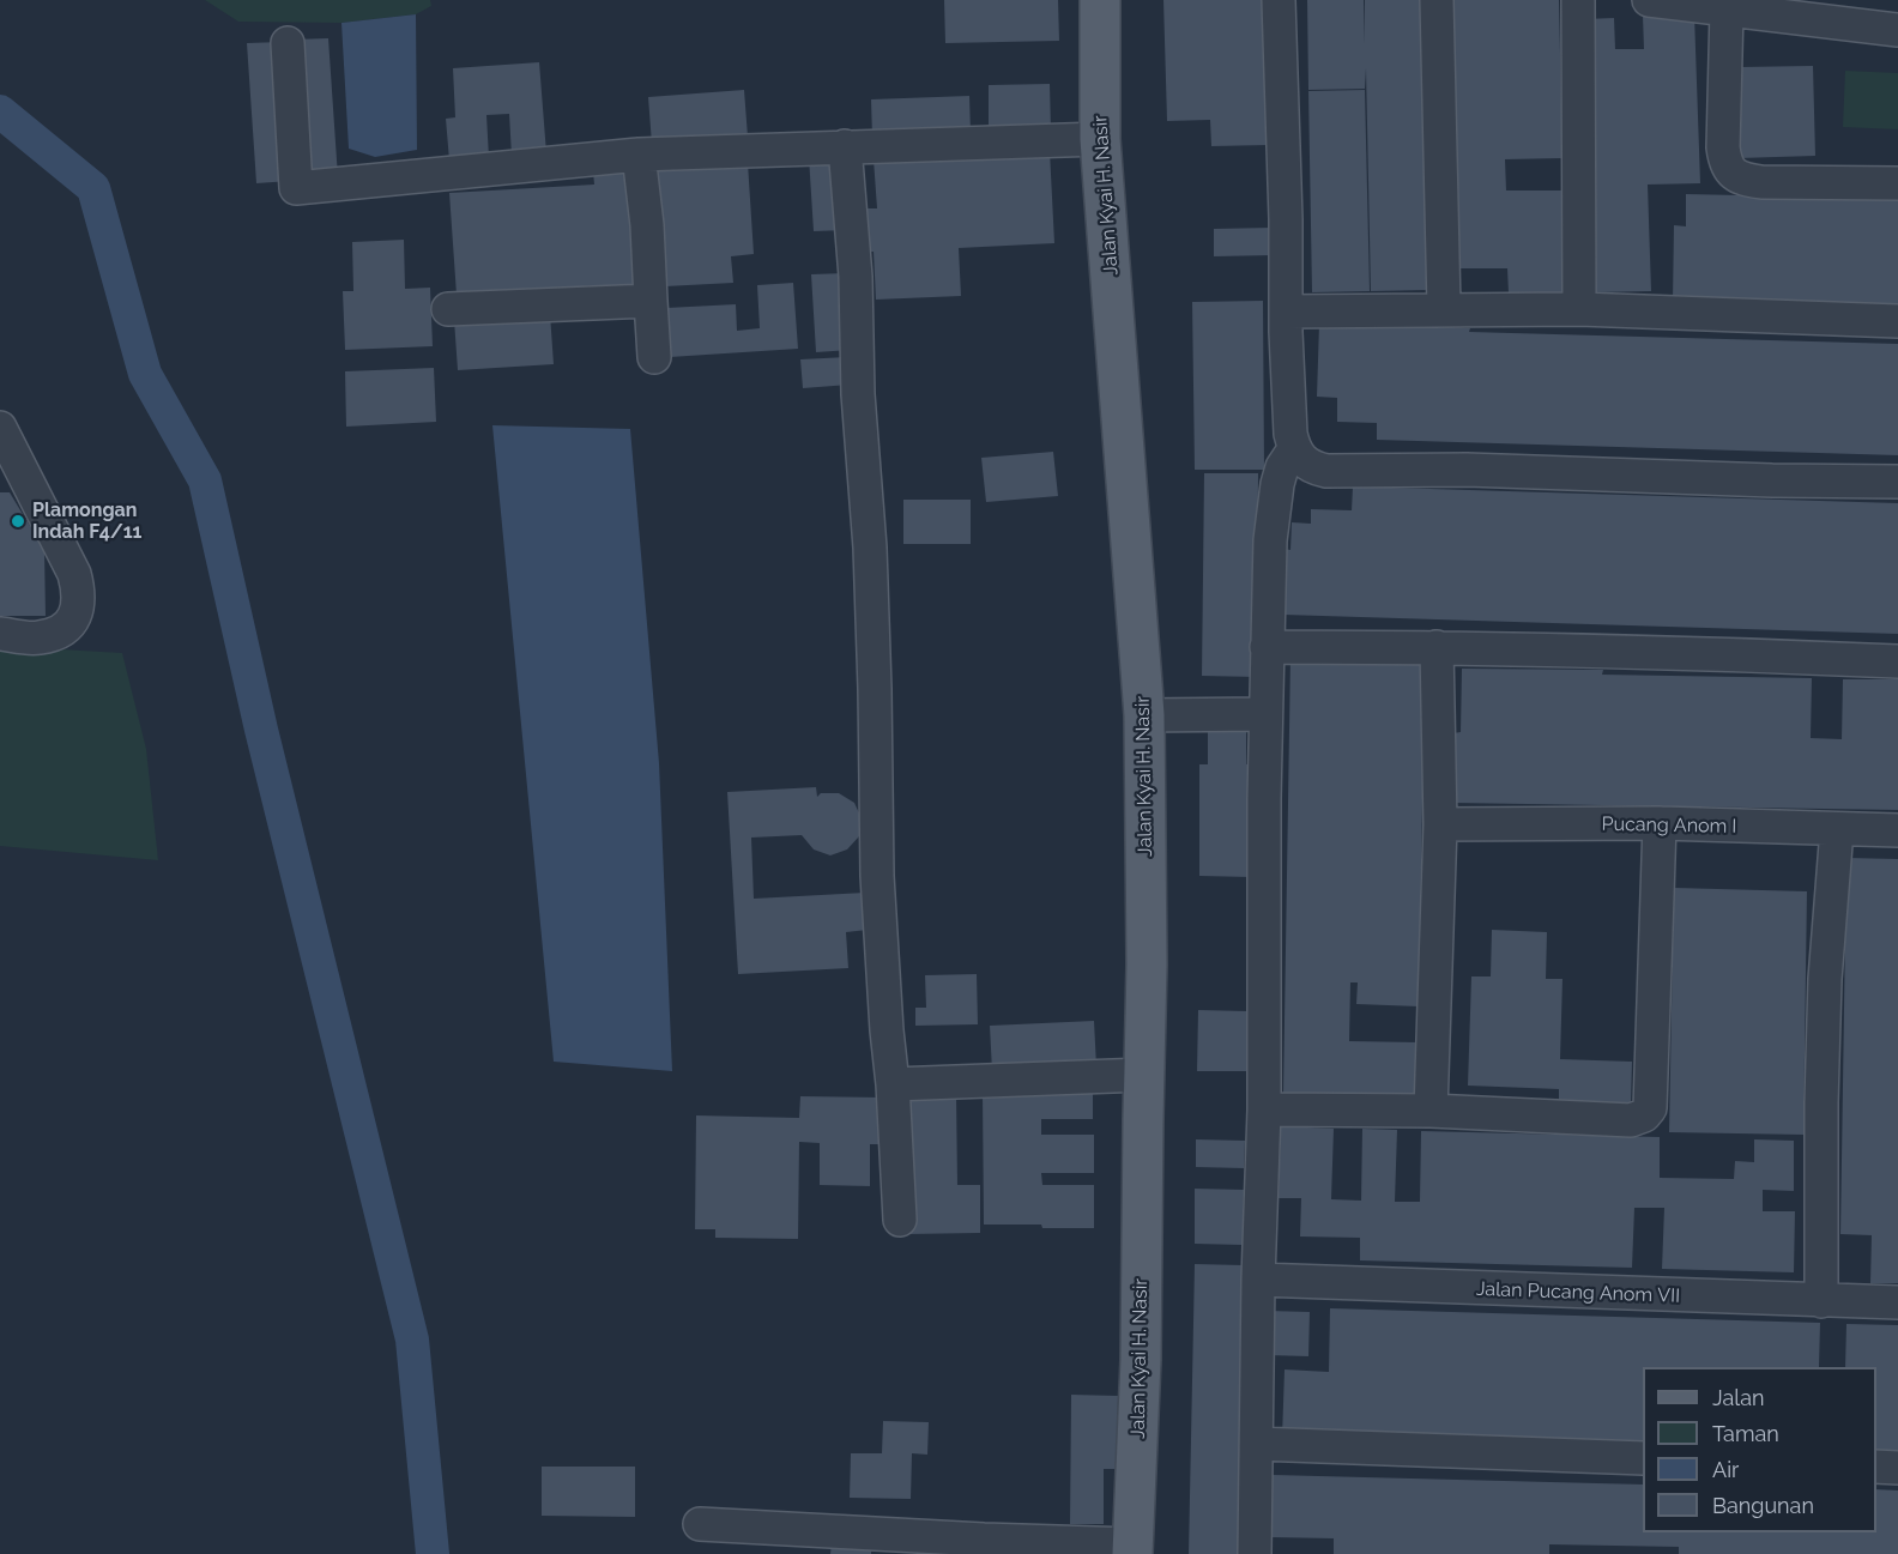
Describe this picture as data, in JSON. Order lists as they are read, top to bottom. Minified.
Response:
{"streets":{"main road":["Jalan Kyai H. Nasir"],"street":["Pucang Anom I","Jalan Pucang Anom VII"]},"places":["Plamongan Indah F4/11"],"legend":["Jalan","Taman","Air","Bangunan"]}
